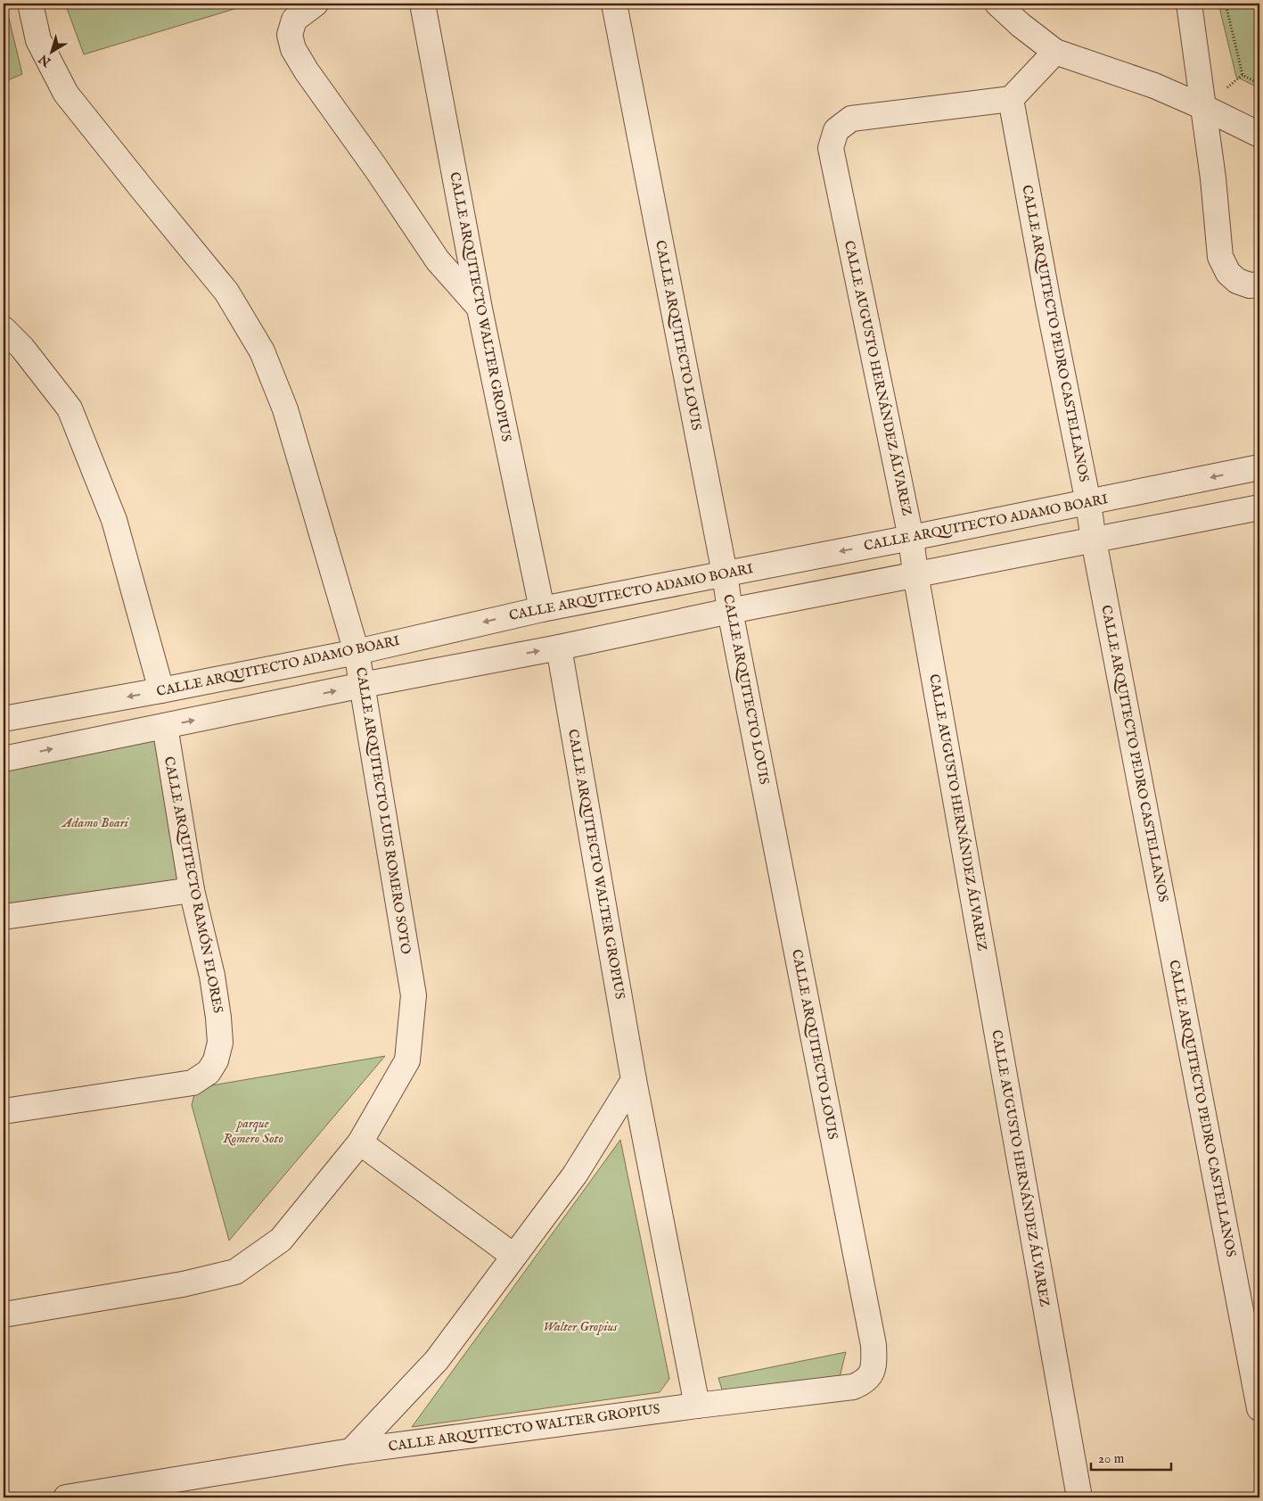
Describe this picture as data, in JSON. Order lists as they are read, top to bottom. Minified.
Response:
{"streets":{"street":["CALLE ARQUITECTO WALTER GROPIUS","CALLE ARQUITECTO PEDRO CASTELLANOS","CALLE ARQUITECTO LOUIS","CALLE AUGUSTO HERNÁNDEZ ÁLVAREZ","CALLE ARQUITECTO ADAMO BOARI","CALLE ARQUITECTO LUIS ROMERO SOTO","CALLE ARQUITECTO RAMÓN FLORES"]},"crossings":[["CALLE ARQUITECTO WALTER GROPIUS","CALLE ARQUITECTO LOUIS"],["CALLE ARQUITECTO WALTER GROPIUS","CALLE ARQUITECTO ADAMO BOARI"],["CALLE ARQUITECTO PEDRO CASTELLANOS","CALLE AUGUSTO HERNÁNDEZ ÁLVAREZ"],["CALLE ARQUITECTO PEDRO CASTELLANOS","CALLE ARQUITECTO ADAMO BOARI"],["CALLE ARQUITECTO LOUIS","CALLE ARQUITECTO ADAMO BOARI"],["CALLE AUGUSTO HERNÁNDEZ ÁLVAREZ","CALLE ARQUITECTO ADAMO BOARI"],["CALLE ARQUITECTO ADAMO BOARI","CALLE ARQUITECTO LUIS ROMERO SOTO"]],"parks":["Adamo Boari","parque Romero Soto","Walter Gropius"],"scale_bar":"20 m","north":"bottom left"}
